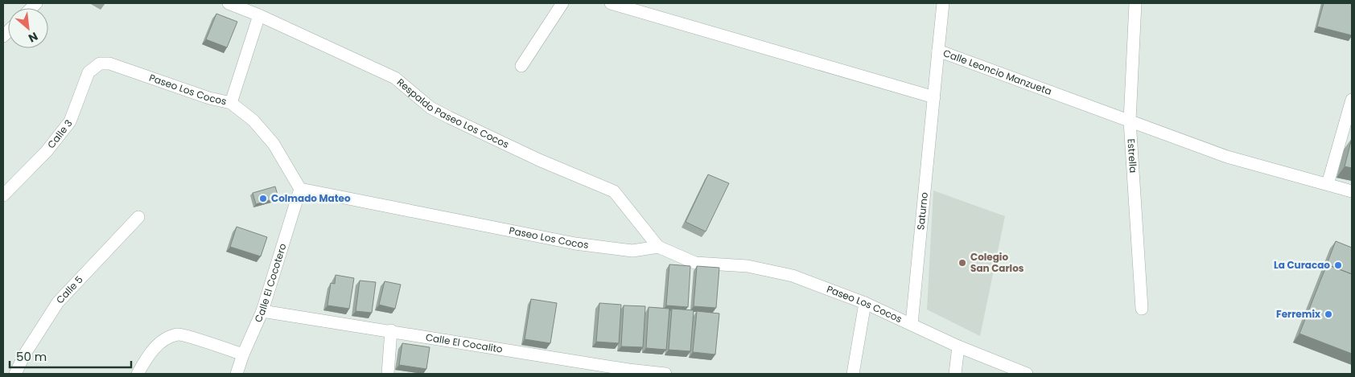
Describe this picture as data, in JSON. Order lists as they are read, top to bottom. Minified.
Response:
{"streets":{"street":["Calle Leoncio Manzueta","Paseo Los Cocos","Respaldo Paseo Los Cocos","Calle 3","Estrella","Saturno","Calle El Cocotero","Calle 5","Calle El Cocalito"]},"crossings":[["Calle Leoncio Manzueta","Estrella"],["Calle Leoncio Manzueta","Saturno"],["Paseo Los Cocos","Respaldo Paseo Los Cocos"],["Paseo Los Cocos","Calle 3"],["Paseo Los Cocos","Saturno"],["Paseo Los Cocos","Calle El Cocotero"],["Calle El Cocotero","Calle El Cocalito"]],"places":["Colmado Mateo","Colegio San Carlos","La Curacao","Ferremix"],"scale_bar":"50 m","north":"bottom right"}
